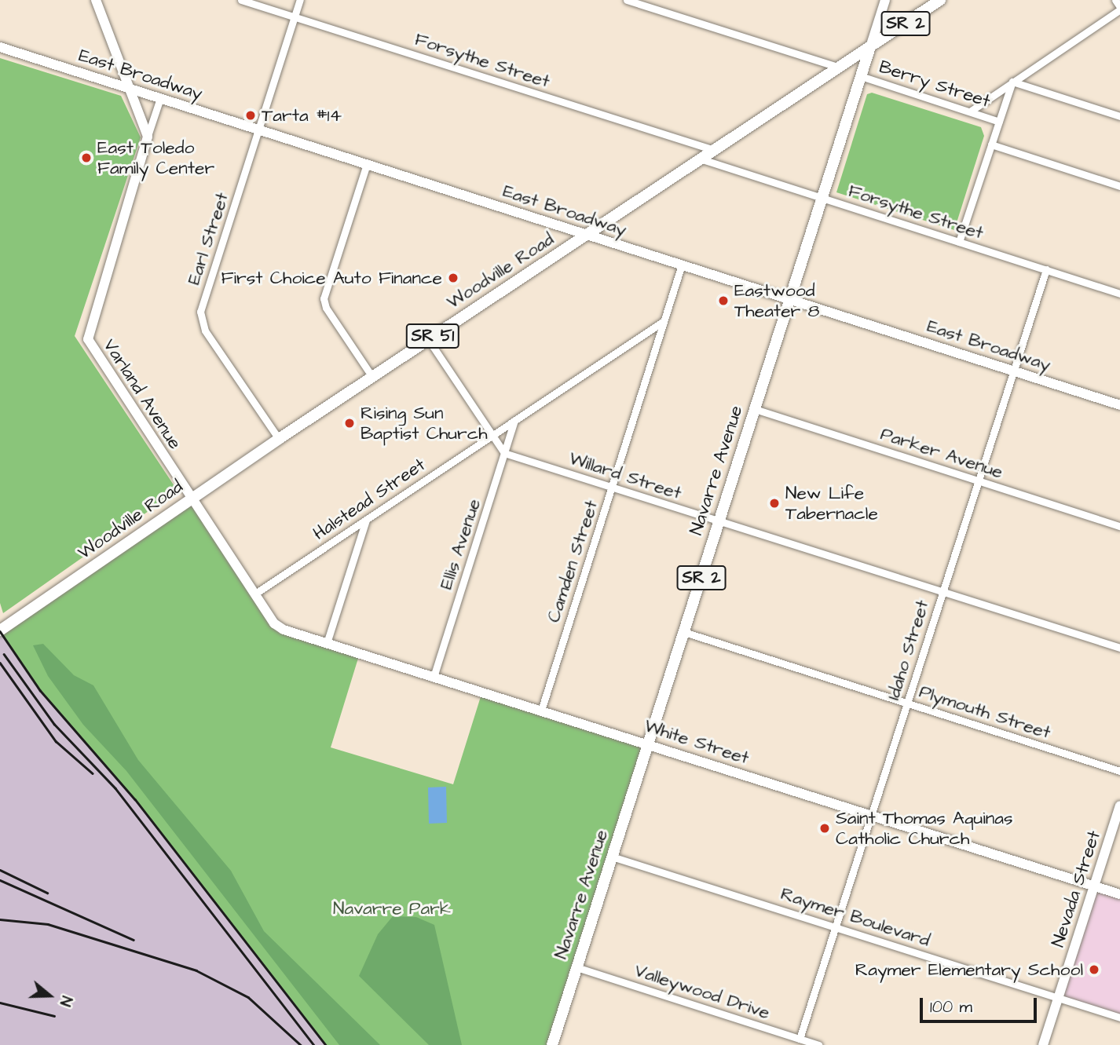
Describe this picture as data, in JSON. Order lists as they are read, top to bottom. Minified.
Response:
{"streets":{"main road":["SR 2","Woodville Road","SR 51","Navarre Avenue"],"street":["Forsythe Street","East Broadway","Berry Street","Earl Street","Varland Avenue","Parker Avenue","Willard Street","Halstead Street","Ellis Avenue","Camden Street","Idaho Street","Plymouth Street","White Street","Nevada Street","Raymer Boulevard","Valleywood Drive"]},"crossings":[["Forsythe Street","Earl Street"],["Forsythe Street","Woodville Road"],["Forsythe Street","Navarre Avenue"],["Forsythe Street","Idaho Street"],["East Broadway","Earl Street"],["East Broadway","Woodville Road"],["East Broadway","Varland Avenue"],["East Broadway","Navarre Avenue"],["East Broadway","Camden Street"],["East Broadway","Idaho Street"],["Berry Street","Navarre Avenue"],["Earl Street","Woodville Road"],["Woodville Road","Varland Avenue"],["Woodville Road","Navarre Avenue"],["Varland Avenue","Halstead Street"],["Varland Avenue","White Street"],["Parker Avenue","Navarre Avenue"],["Parker Avenue","Idaho Street"],["Navarre Avenue","Willard Street"],["Navarre Avenue","Plymouth Street"],["Navarre Avenue","White Street"],["Navarre Avenue","Raymer Boulevard"],["Navarre Avenue","Valleywood Drive"],["Willard Street","Ellis Avenue"],["Willard Street","Camden Street"],["Willard Street","Idaho Street"],["Halstead Street","Ellis Avenue"],["Halstead Street","Camden Street"],["Ellis Avenue","White Street"],["Camden Street","White Street"],["Idaho Street","Plymouth Street"],["Idaho Street","White Street"],["Idaho Street","Raymer Boulevard"],["Idaho Street","Valleywood Drive"],["White Street","Nevada Street"],["Nevada Street","Raymer Boulevard"]],"parks":["Navarre Park"],"places":["Tarta #14","East Toledo Family Center","First Choice Auto Finance","Eastwood Theater 8","Rising Sun Baptist Church","New Life Tabernacle","Saint Thomas Aquinas Catholic Church","Raymer Elementary School"],"scale_bar":"100 m","north":"right"}
